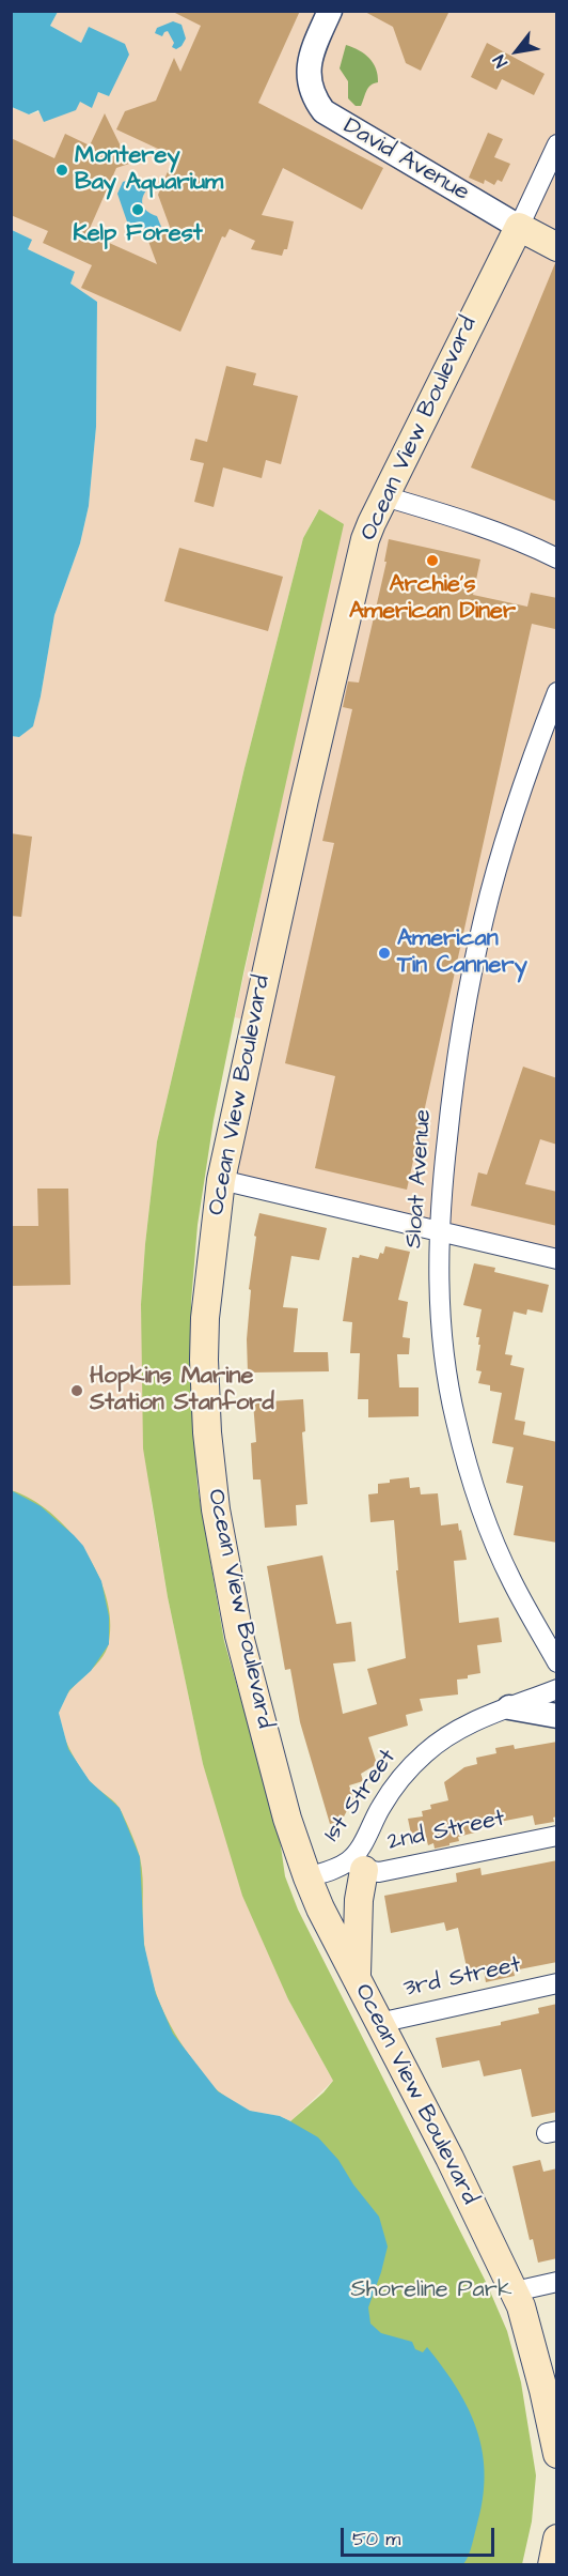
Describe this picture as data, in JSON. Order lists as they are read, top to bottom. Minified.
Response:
{"streets":{"main road":["David Avenue","Ocean View Boulevard"],"street":["Sloat Avenue","1st Street","2nd Street","3rd Street"]},"crossings":[["David Avenue","Ocean View Boulevard"],["Ocean View Boulevard","1st Street"],["Ocean View Boulevard","3rd Street"],["1st Street","2nd Street"]],"parks":["Shoreline Park"],"places":["Monterey Bay Aquarium","Kelp Forest","Archie's American Diner","American Tin Cannery","Hopkins Marine Station Stanford"],"scale_bar":"50 m","north":"bottom left"}
